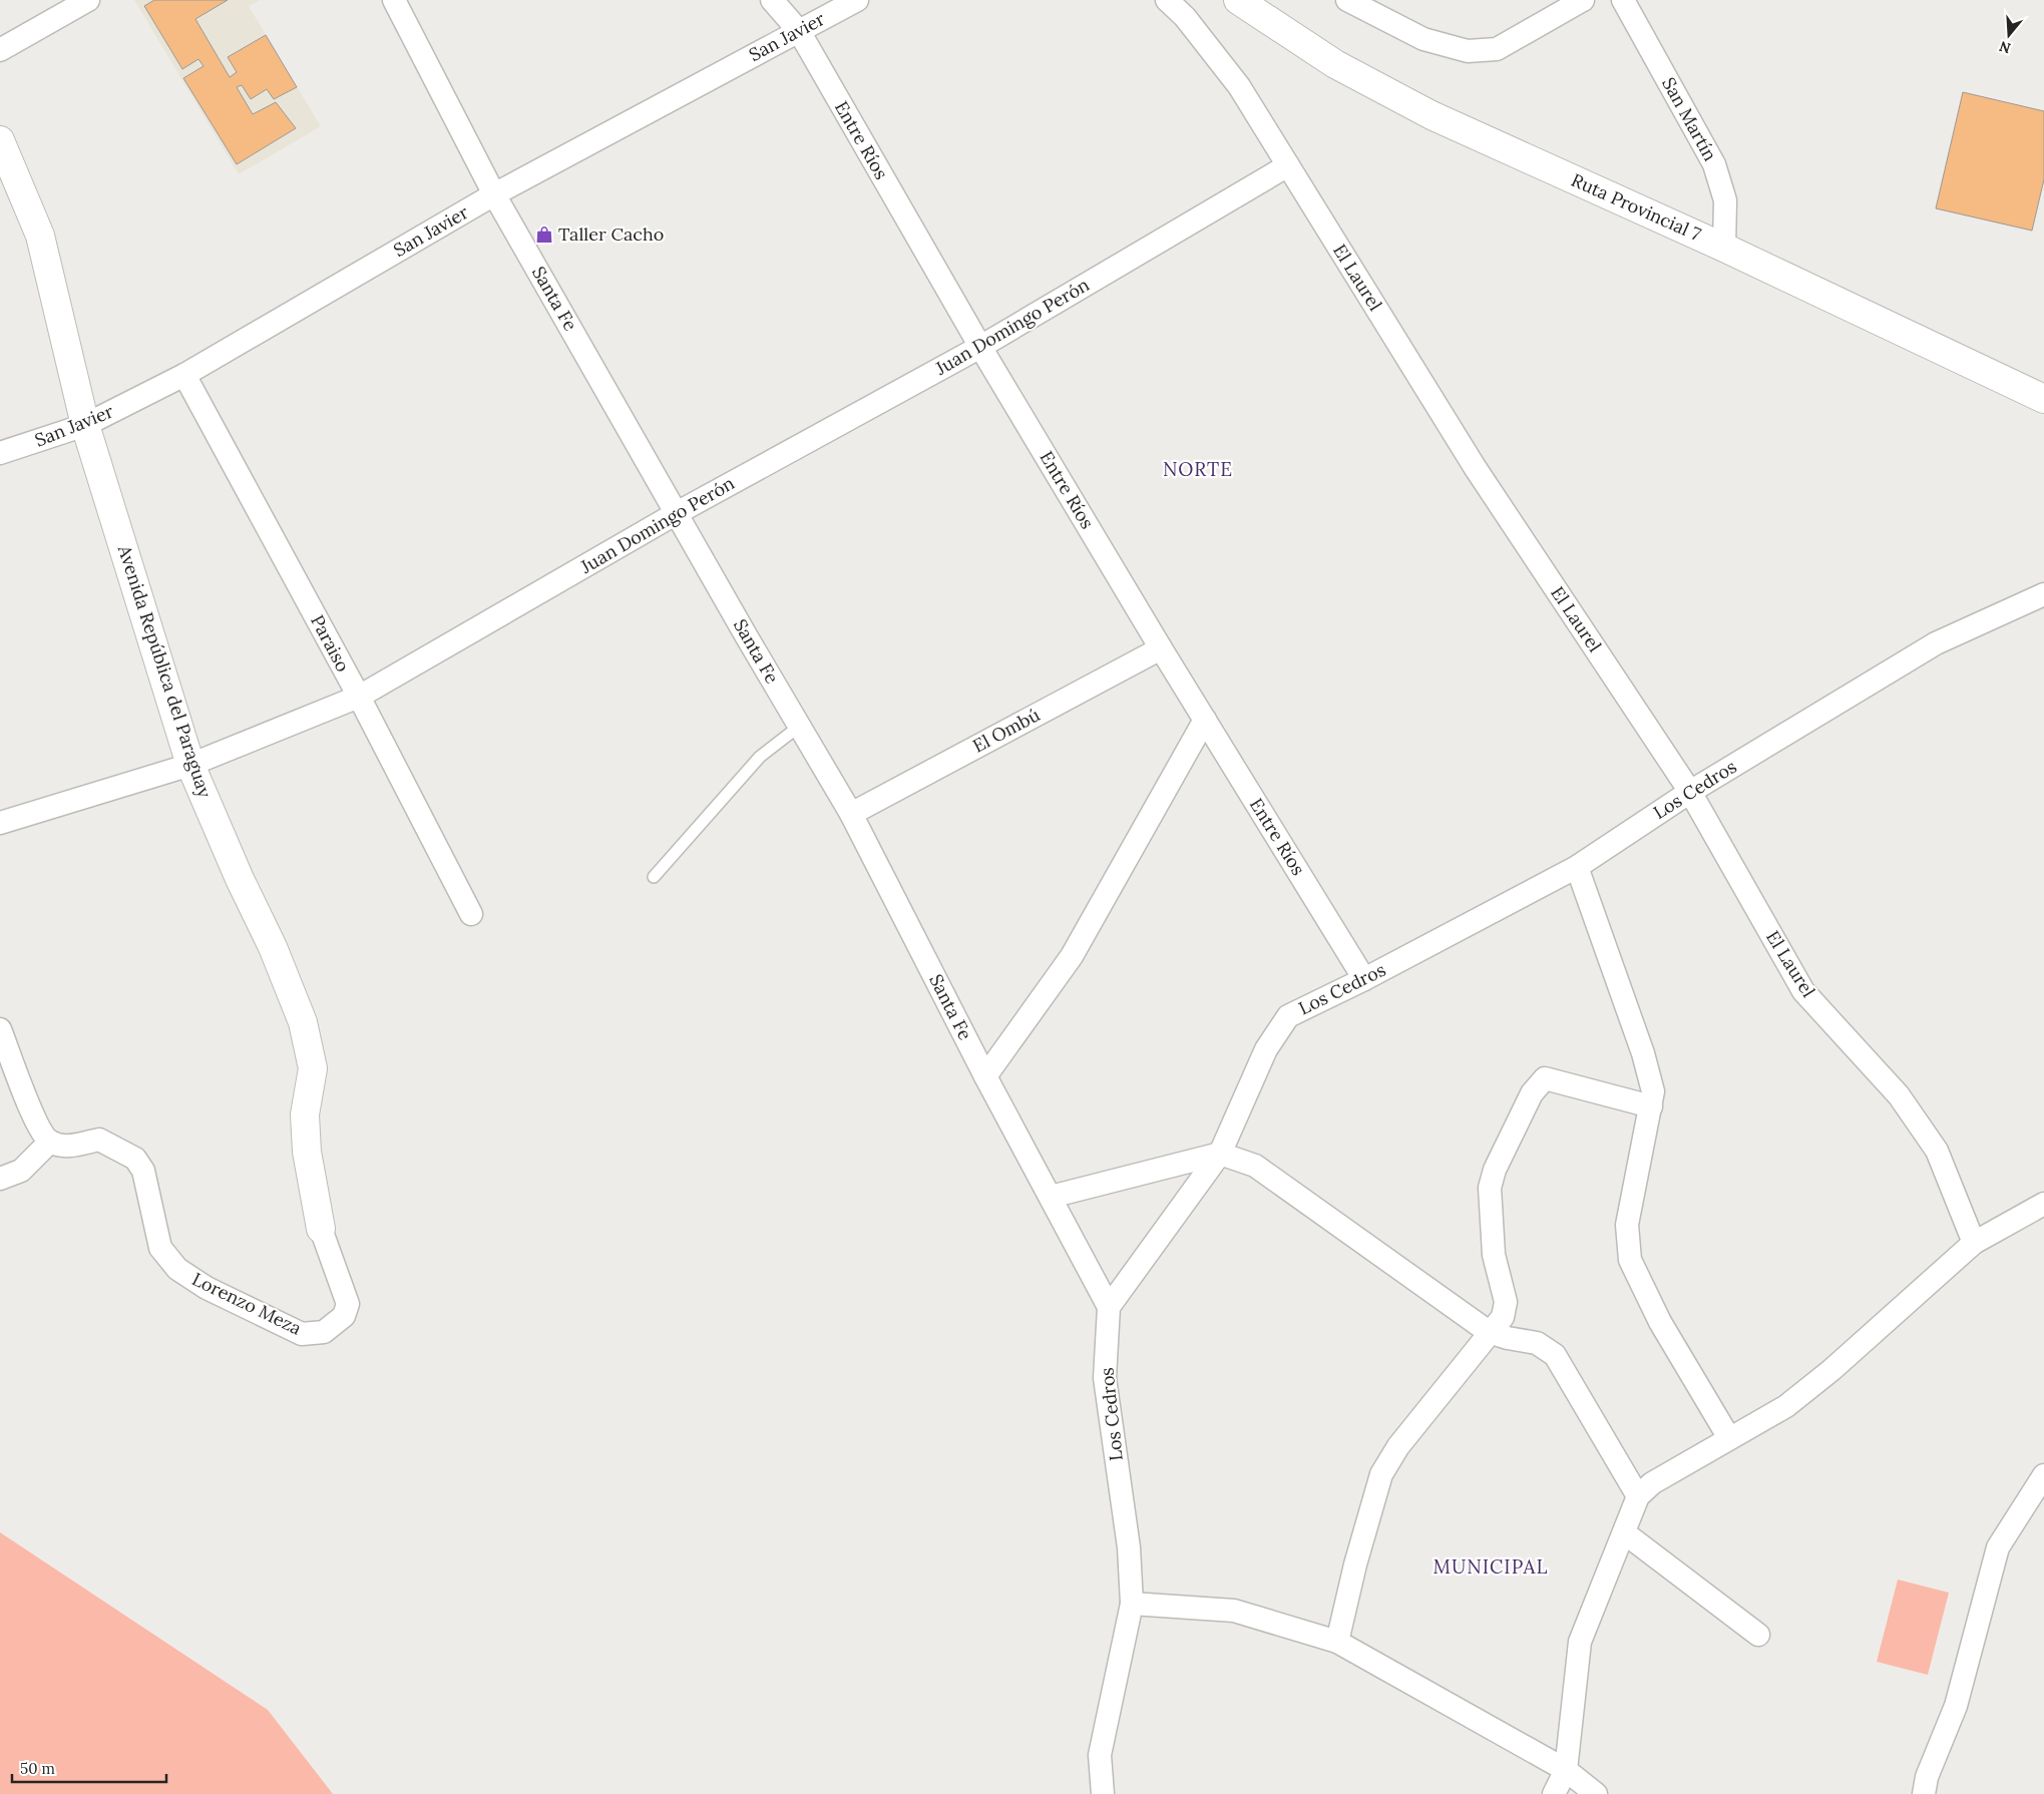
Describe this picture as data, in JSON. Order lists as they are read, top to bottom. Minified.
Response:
{"streets":{"main road":["Ruta Provincial 7","Avenida República del Paraguay"],"street":["San Javier","San Martín","Entre Ríos","El Laurel","Santa Fe","Juan Domingo Perón","Paraiso","El Ombú","Los Cedros","Lorenzo Meza"]},"crossings":[["San Javier","Entre Ríos"],["San Javier","Santa Fe"],["San Javier","Paraiso"],["San Javier","Avenida República del Paraguay"],["San Martín","Ruta Provincial 7"],["Entre Ríos","Juan Domingo Perón"],["Entre Ríos","El Ombú"],["Entre Ríos","Los Cedros"],["El Laurel","Juan Domingo Perón"],["El Laurel","Los Cedros"],["Santa Fe","Juan Domingo Perón"],["Santa Fe","El Ombú"],["Santa Fe","Los Cedros"],["Juan Domingo Perón","Paraiso"],["Juan Domingo Perón","Avenida República del Paraguay"],["Avenida República del Paraguay","Lorenzo Meza"]],"districts":["NORTE","MUNICIPAL"],"places":{"shop":["Taller Cacho"]},"scale_bar":"50 m","north":"bottom"}
